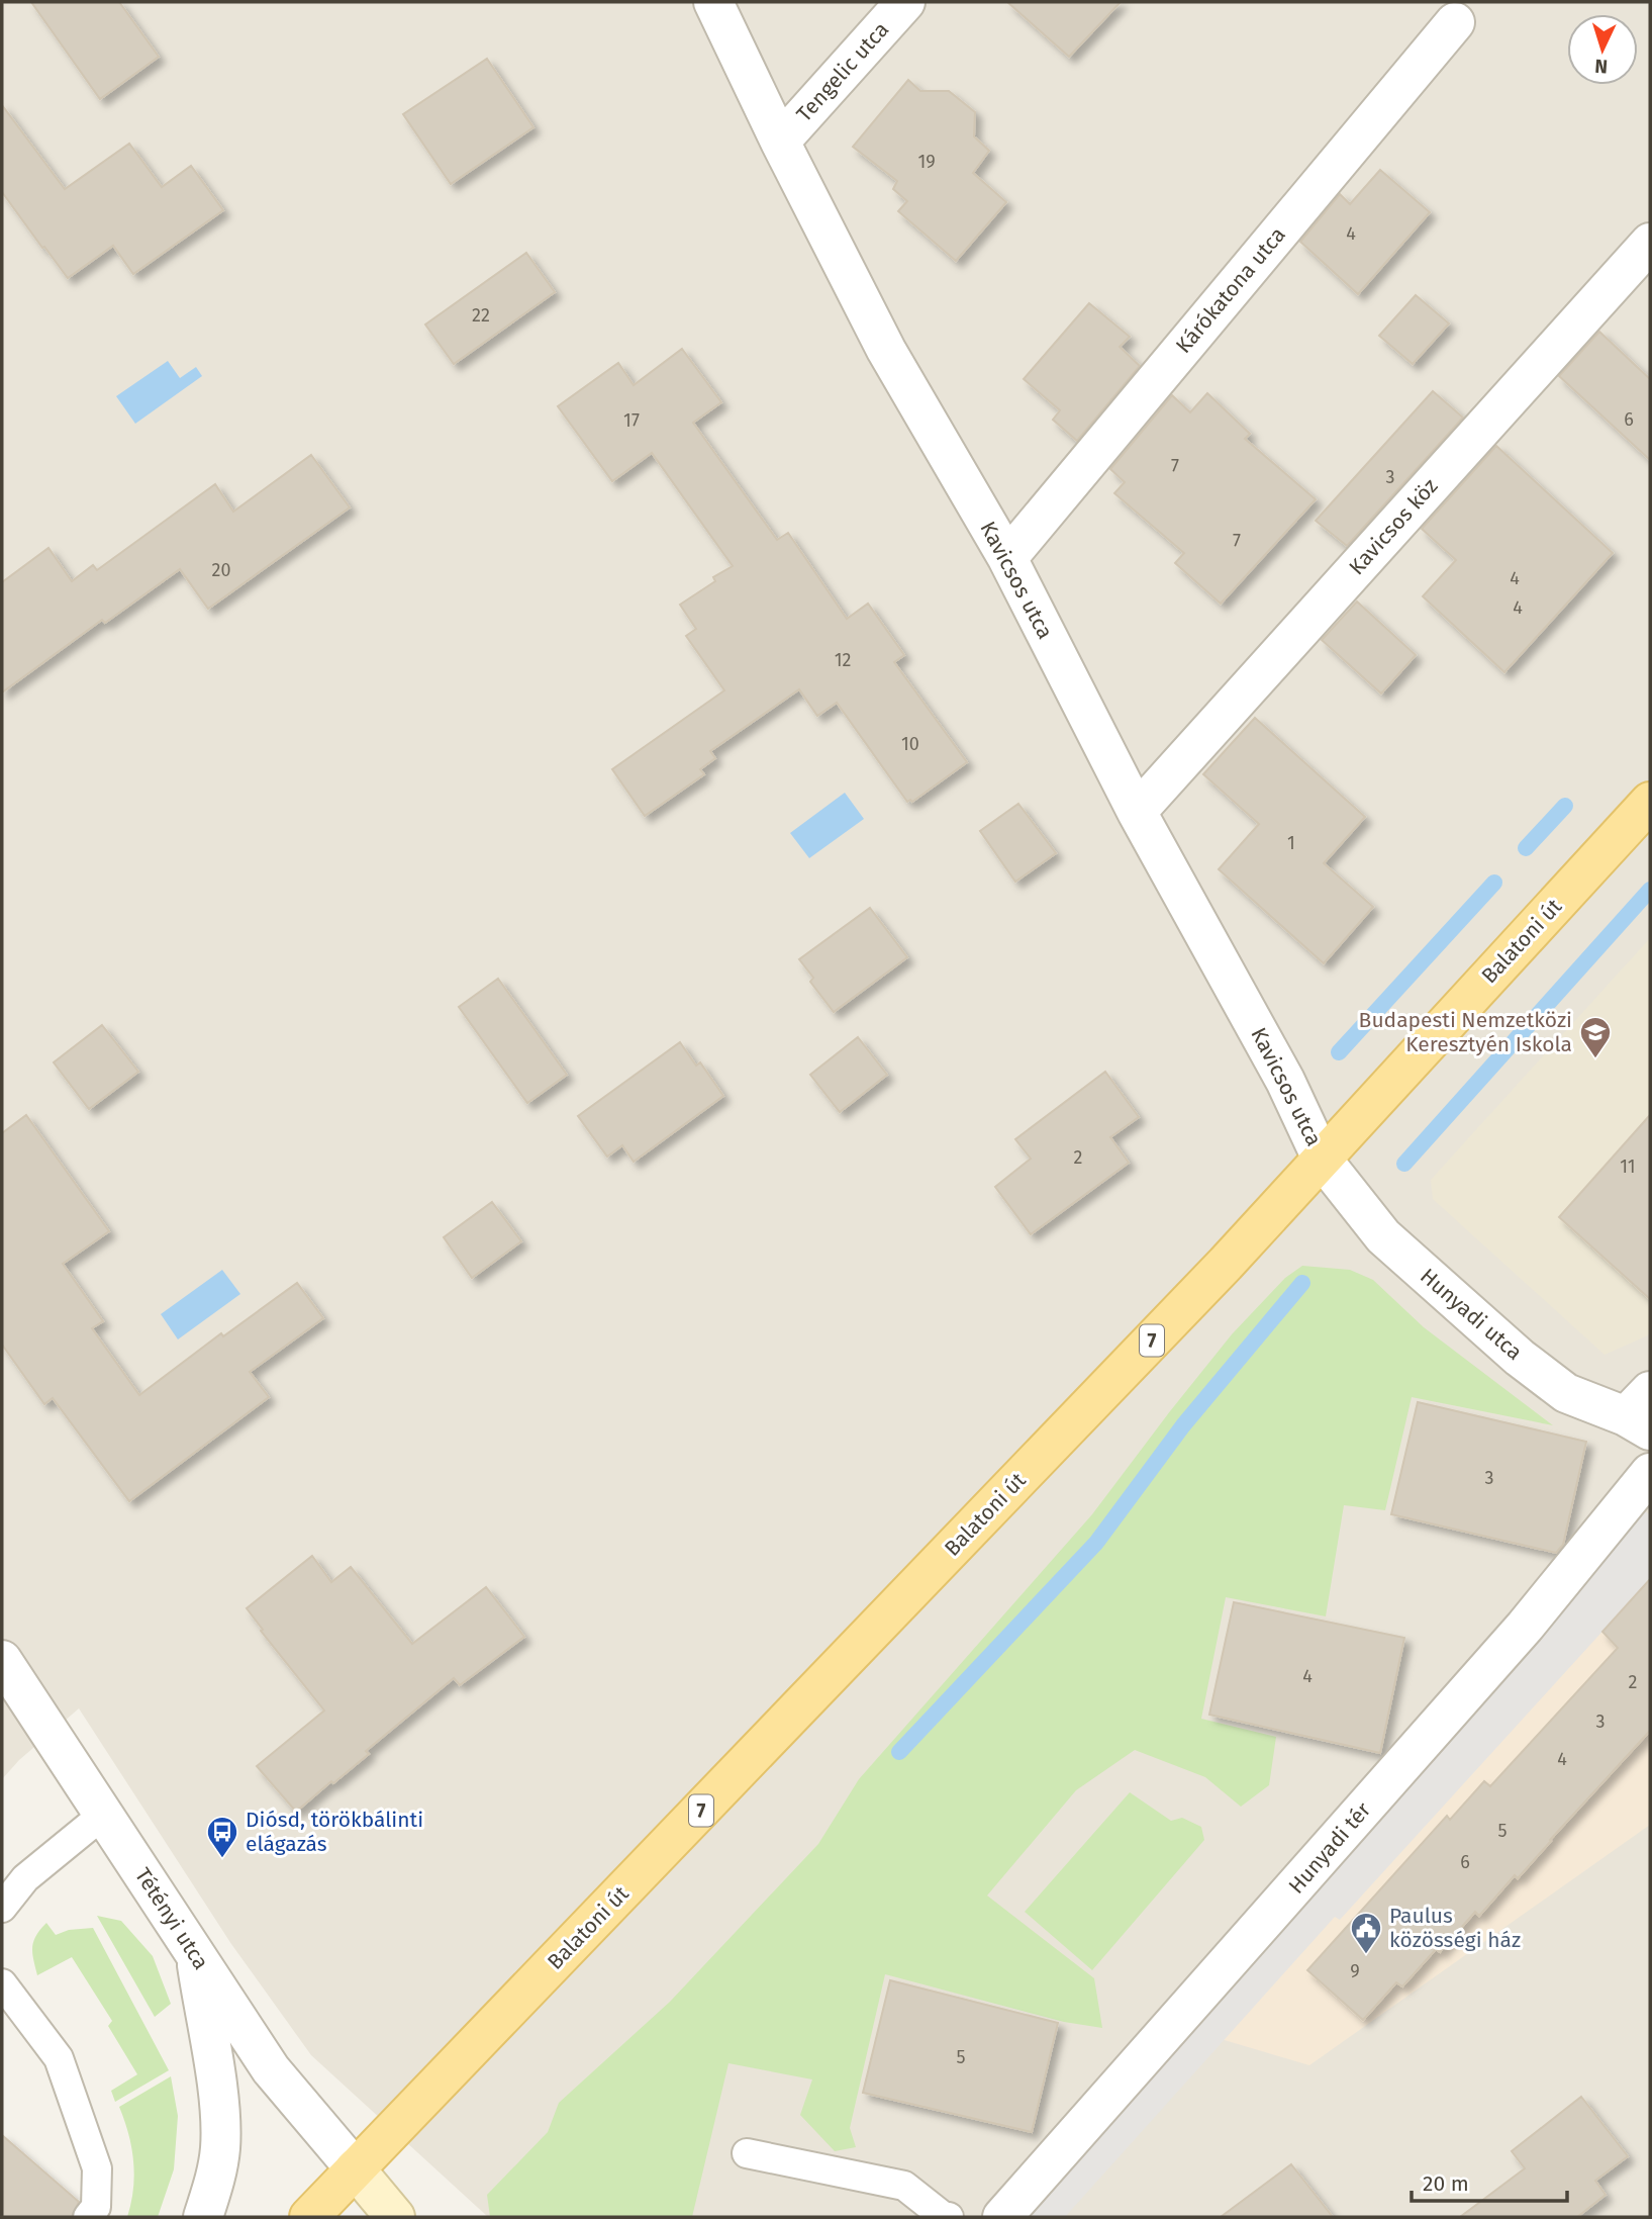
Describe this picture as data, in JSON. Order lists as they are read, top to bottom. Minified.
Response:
{"streets":{"main road":["Balatoni út","7"],"street":["Tengelic utca","Kárókatona utca","Kavicsos köz","Kavicsos utca","Hunyadi utca","Hunyadi tér","Tétényi utca"]},"crossings":[["Tengelic utca","Kavicsos utca"],["Kárókatona utca","Kavicsos utca"],["Kavicsos köz","Kavicsos utca"],["Kavicsos utca","Balatoni út"],["Kavicsos utca","Hunyadi utca"],["Balatoni út","Hunyadi utca"],["Balatoni út","Tétényi utca"]],"places":{"school or university":["Budapesti Nemzetközi Keresztyén Iskola"],"bus stop":["Diósd, törökbálinti elágazás"],"public building":["Paulus közösségi ház"]},"house_numbers":["19","4","22","6","17","7","3","7","20","4","4","12","10","1","2","11","3","4","2","3","4","5","6","9","5"],"scale_bar":"20 m","north":"bottom"}
